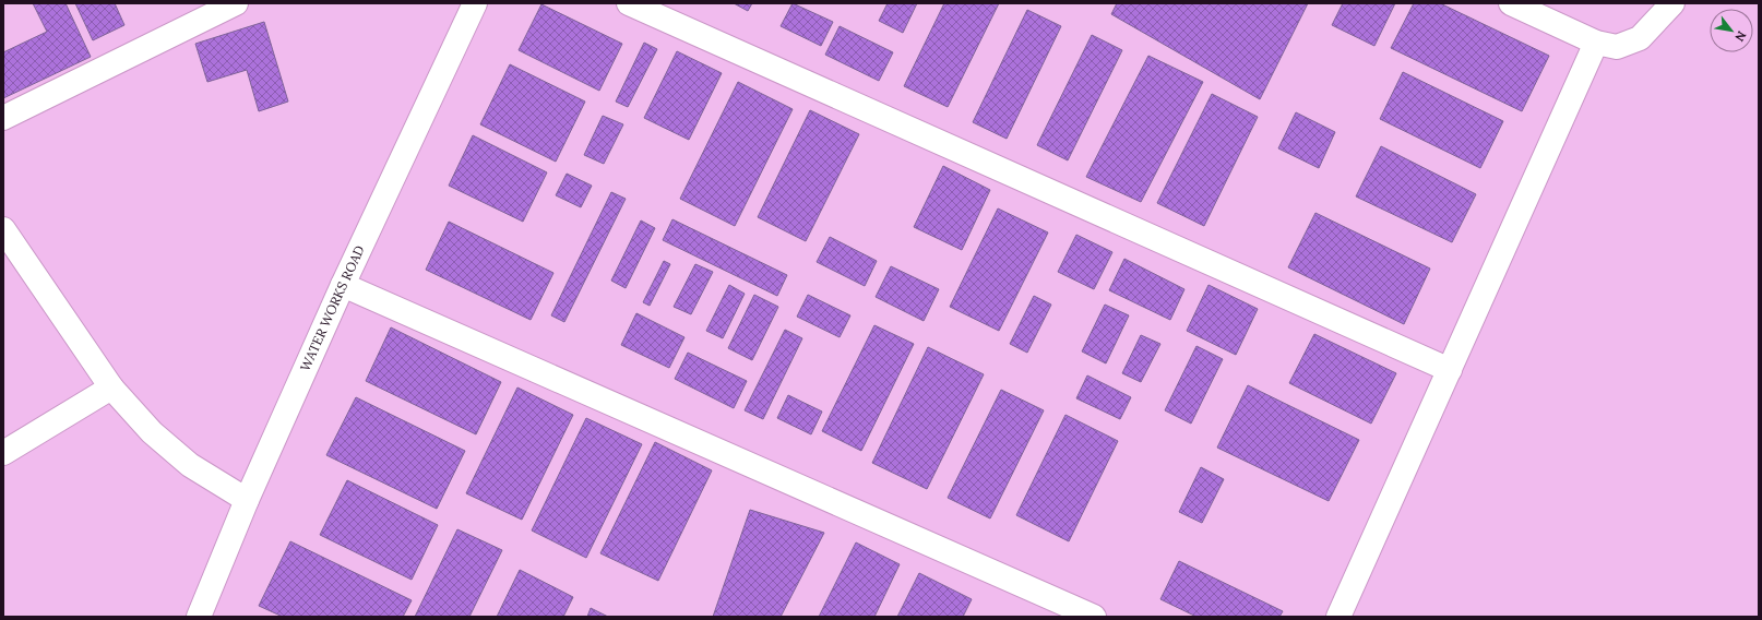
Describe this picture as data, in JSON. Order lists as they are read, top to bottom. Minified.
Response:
{"streets":{"street":["WATER WORKS ROAD"]},"north":"bottom right"}
